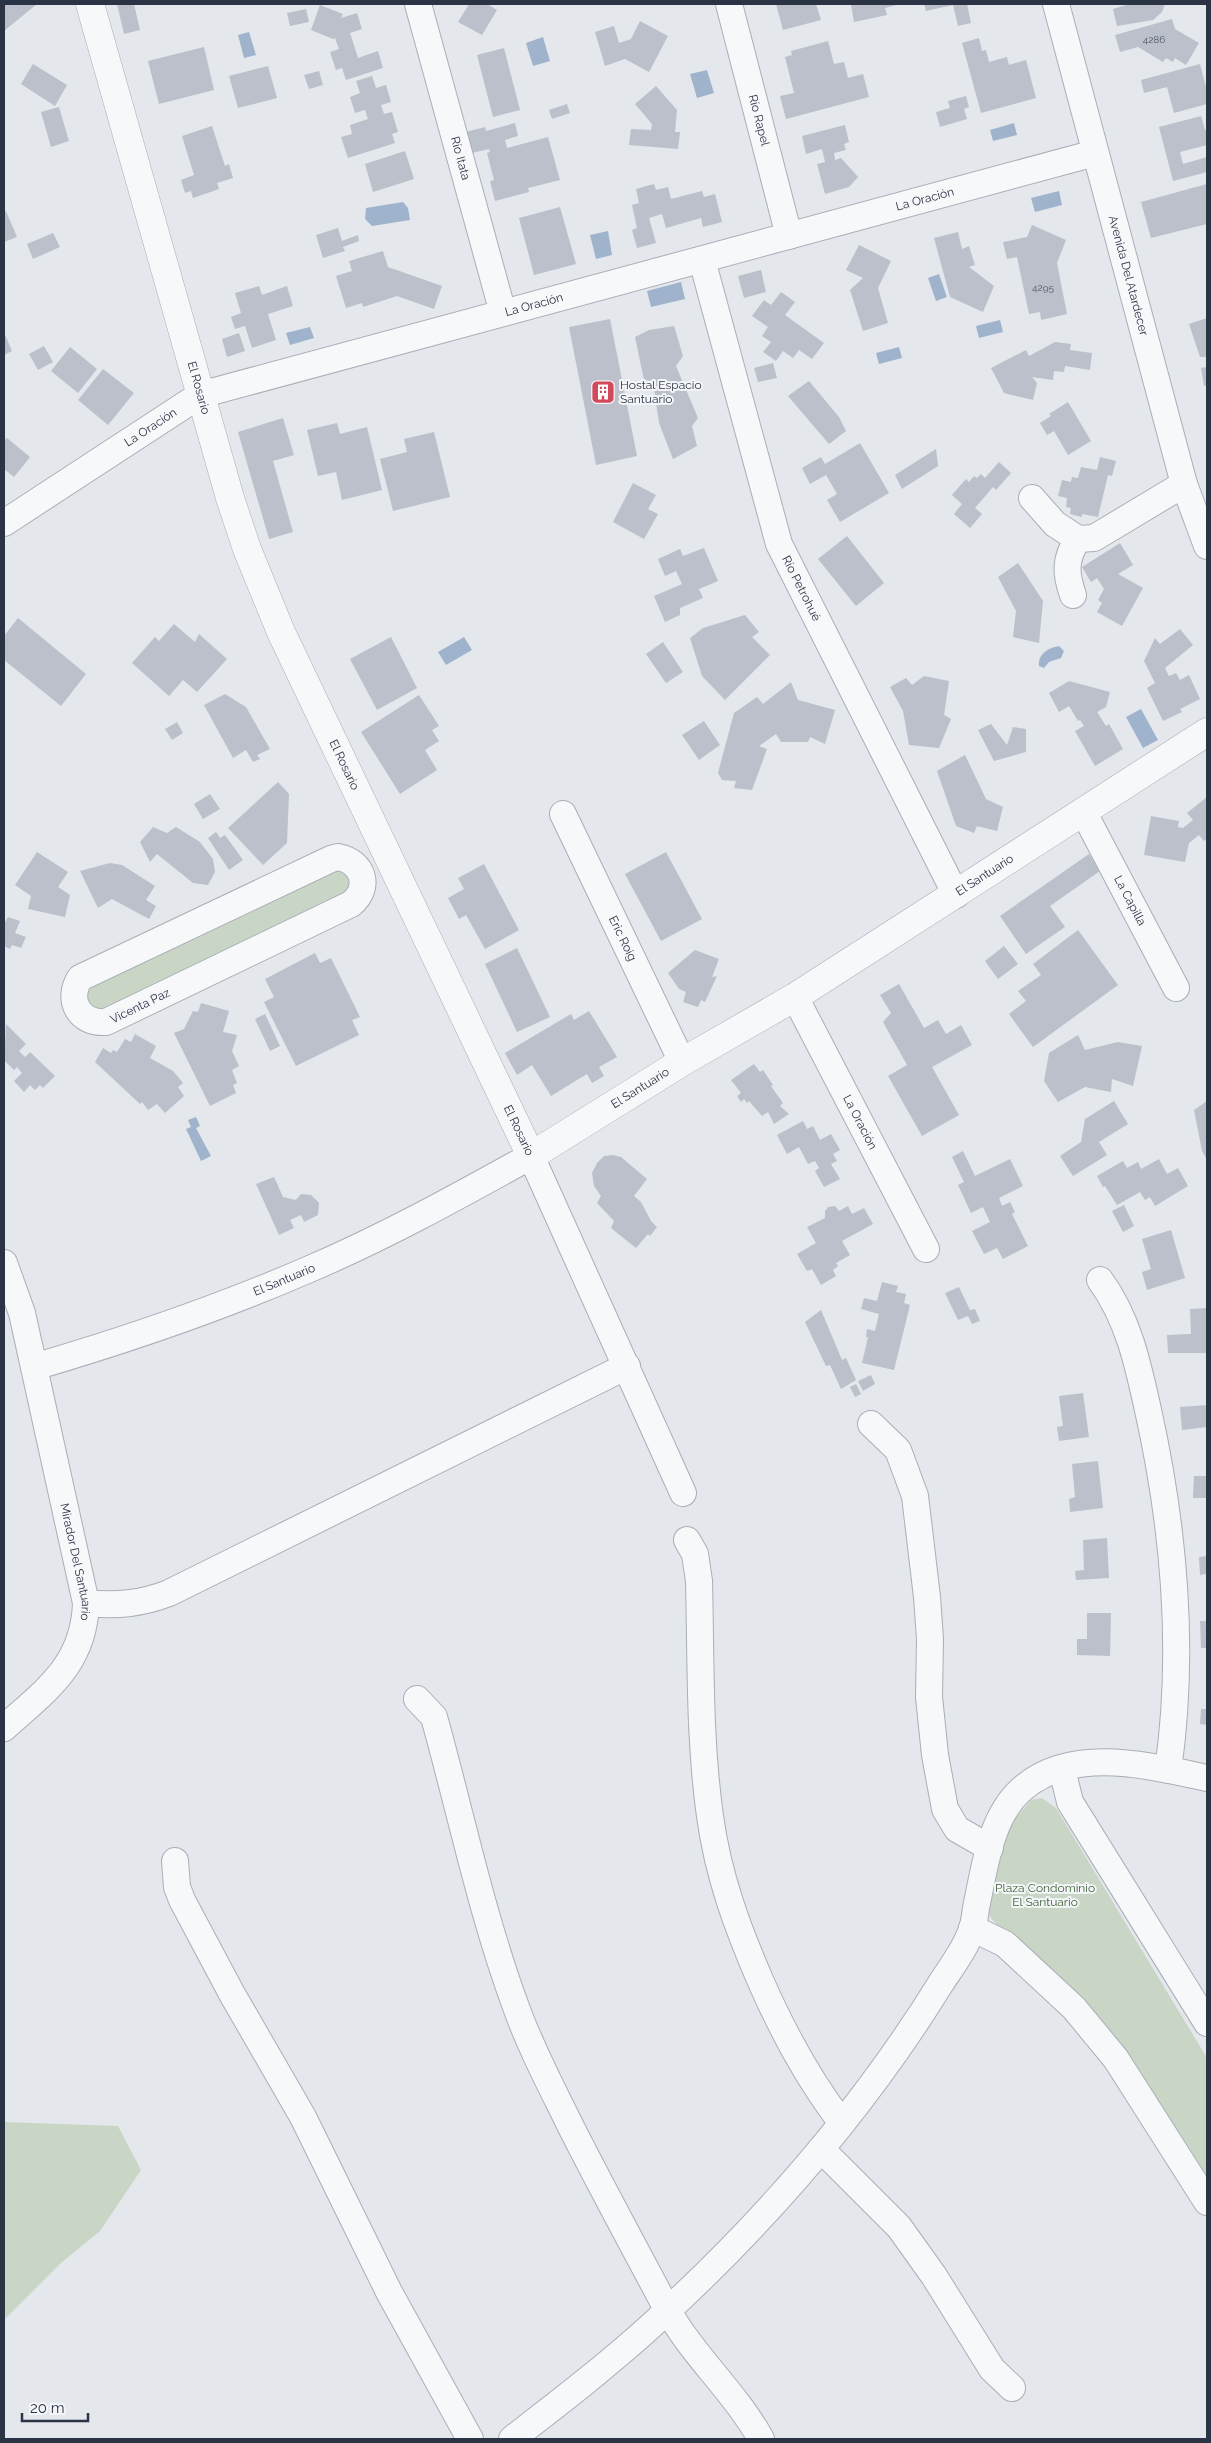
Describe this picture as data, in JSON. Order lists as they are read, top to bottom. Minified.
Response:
{"streets":{"street":["Río Rapel","Río Itata","La Oración","Avenida Del Atardecer","El Rosario","Río Petrohué","El Santuario","La Capilla","Eric Roig","Vicenta Paz","Mirador Del Santuario"]},"crossings":[["Río Rapel","La Oración"],["Río Itata","La Oración"],["La Oración","Avenida Del Atardecer"],["La Oración","El Rosario"],["La Oración","Río Petrohué"],["La Oración","El Santuario"],["El Rosario","El Santuario"],["Río Petrohué","El Santuario"],["El Santuario","La Capilla"],["El Santuario","Eric Roig"],["El Santuario","Mirador Del Santuario"]],"parks":["Plaza Condominio El Santuario"],"places":{"building":["Hostal Espacio Santuario"]},"house_numbers":["4286","4295"],"scale_bar":"20 m"}
